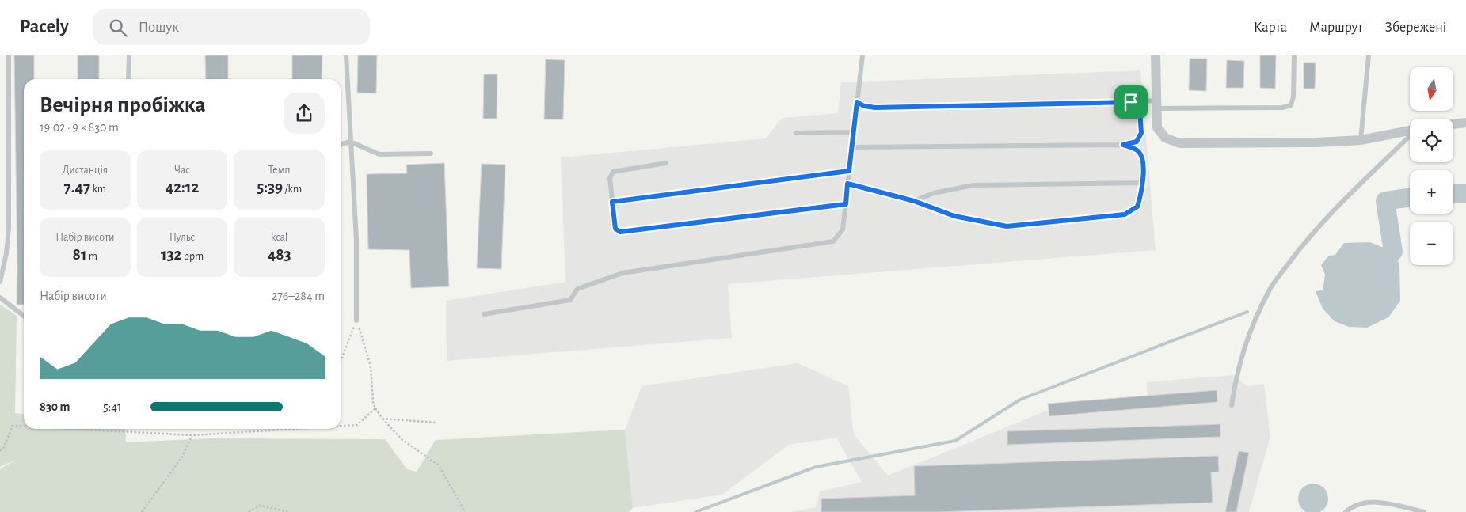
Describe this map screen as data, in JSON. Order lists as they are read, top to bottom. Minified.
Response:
{"north":"bottom","page":{"header":"Pacely","search":"Пошук","nav":["Карта","Маршрут","Збережені"],"map_buttons":["+","−"],"heading":["Вечірня пробіжка","19:02 · 9 × 830 m"],"stats":[["Дистанція","7.47 km"],["Час","42:12"],["Темп","5:39 /km"],["Набір висоти","81 m"],["Пульс","132 bpm"],["kcal","483"]],"chart":["Набір висоти","276–284 m"],"list":[{"name":"830 m","note":"5:41"}]}}
